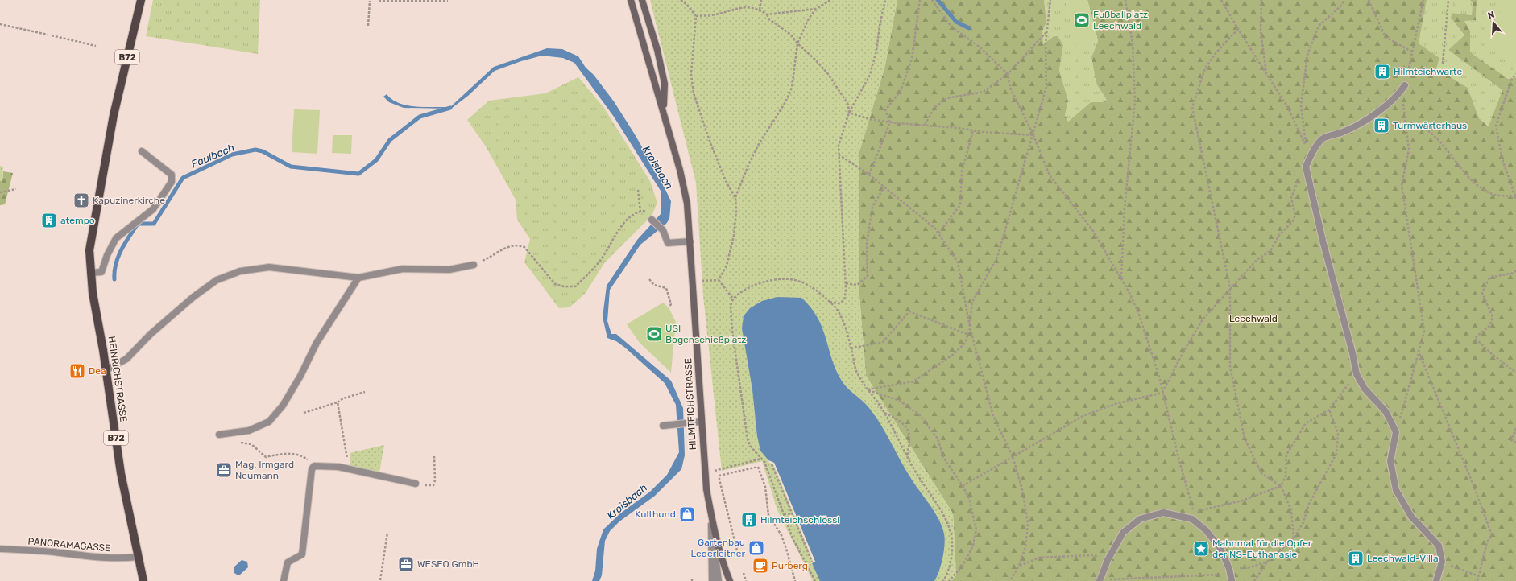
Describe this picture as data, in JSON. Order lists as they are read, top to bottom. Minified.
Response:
{"streets":{"main road":["B72","HEINRICHSTRASSE","HILMTEICHSTRASSE"],"street":["PANORAMAGASSE"]},"crossings":[["B72","HEINRICHSTRASSE"],["HEINRICHSTRASSE","PANORAMAGASSE"]],"water":["Faulbach","Kroisbach"],"parks":["Leechwald"],"places":{"sports":["Fußballplatz Leechwald","USI Bogenschießplatz"],"building":["Hilmteichwarte","Turmwärterhaus","atempo","Hilmteichschlössl","Leechwald-Villa"],"church":["Kapuzinerkirche"],"restaurant":["Dea"],"office":["Mag. Irmgard Neumann","WESEO GmbH"],"shop":["Kulthund","Gartenbau Lederleitner"],"place":["Mahnmal für die Opfer der NS-Euthanasie"],"cafe":["Purberg"]},"north":"top"}
